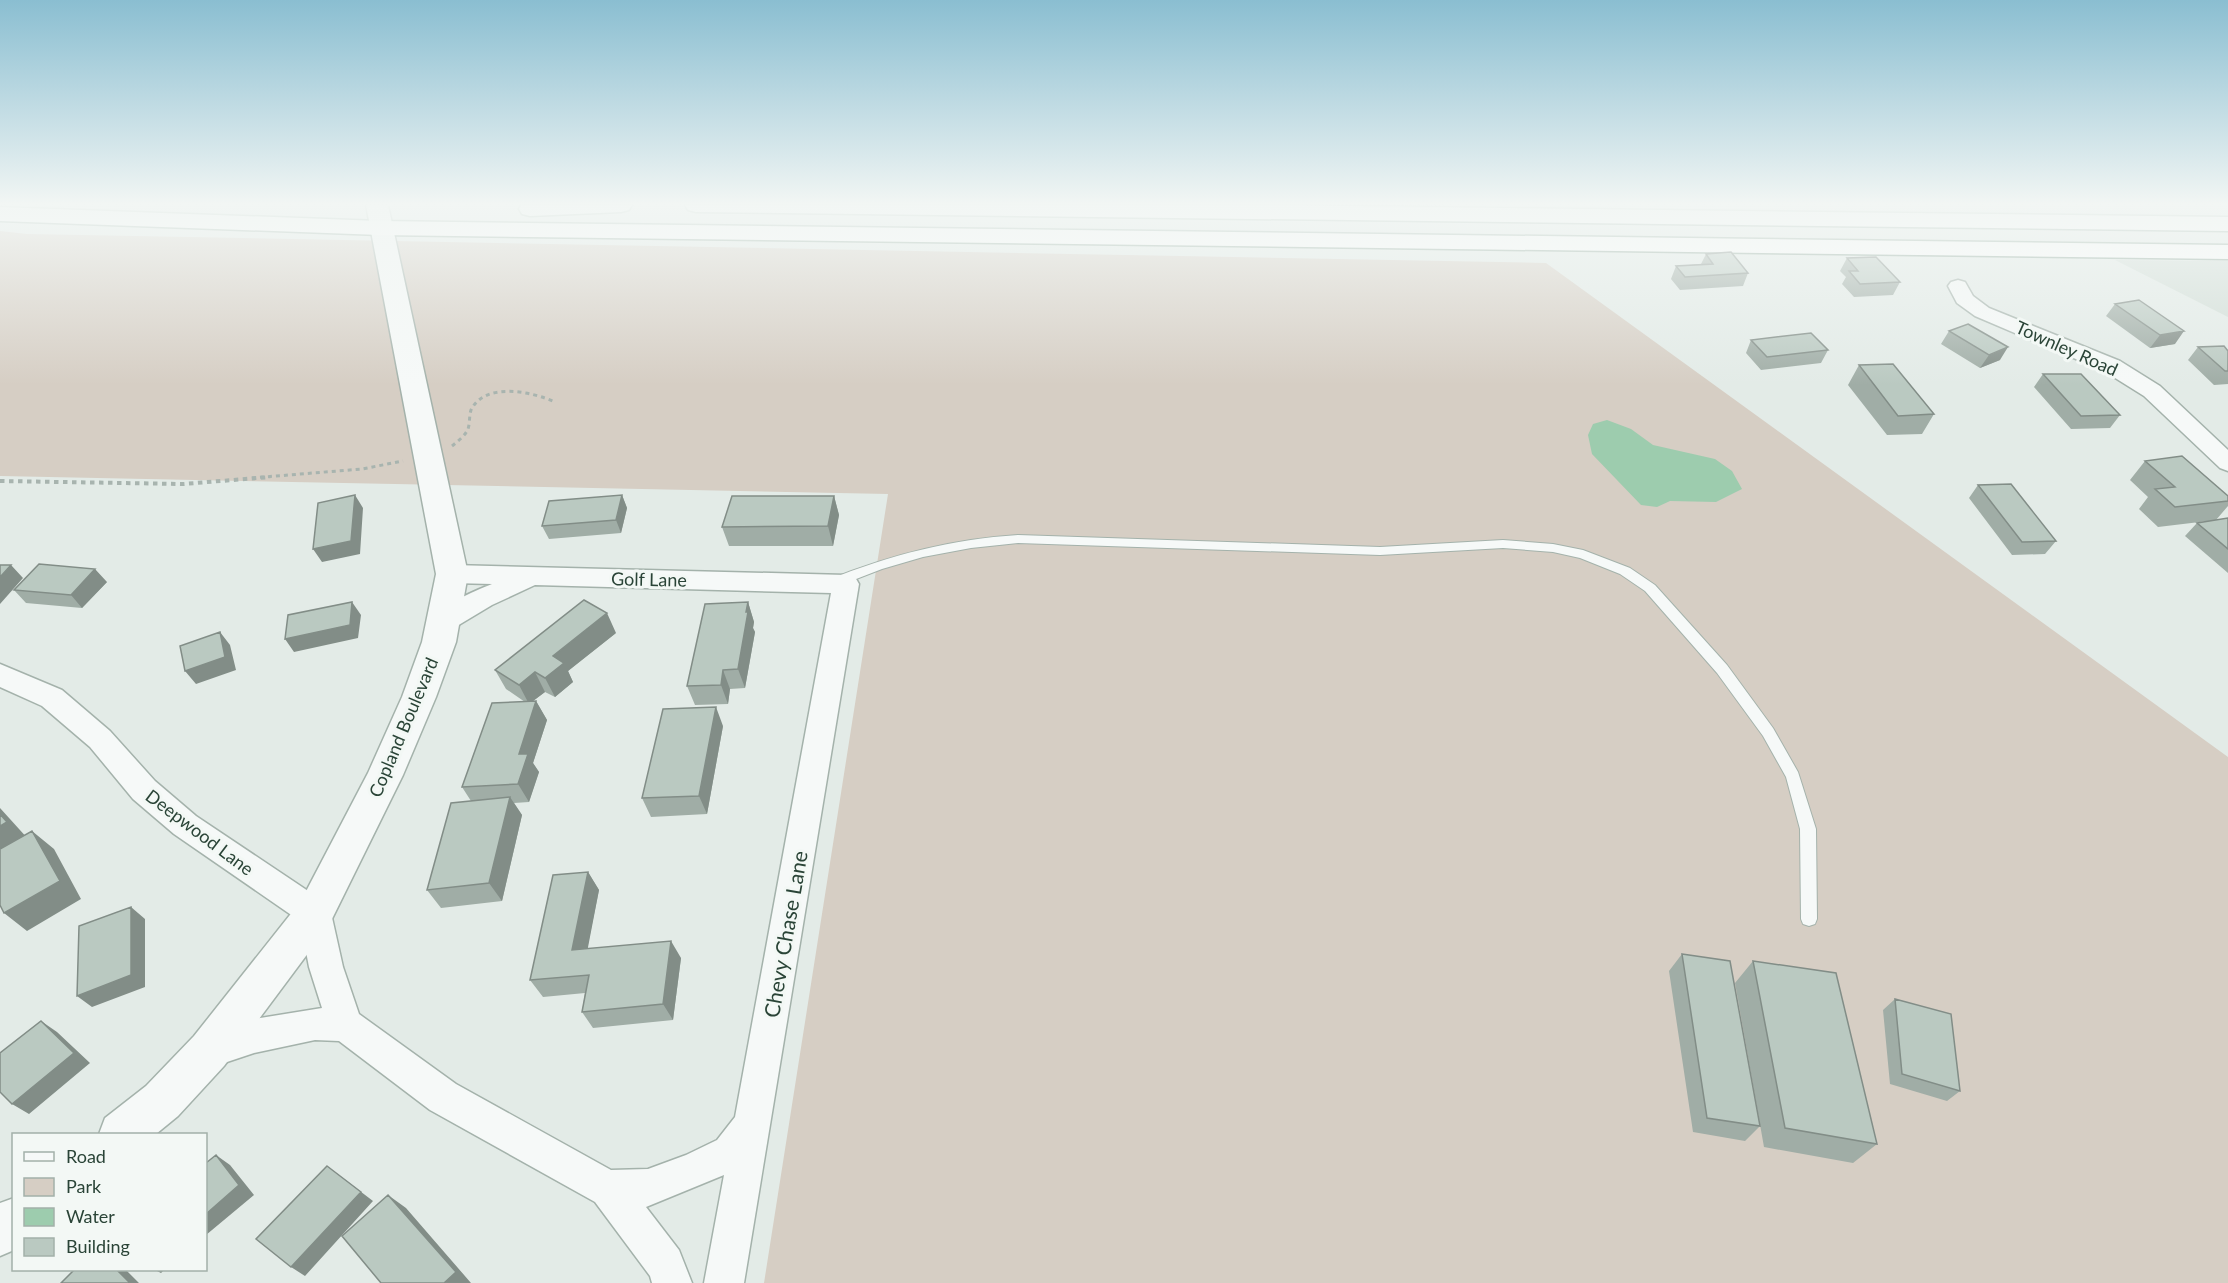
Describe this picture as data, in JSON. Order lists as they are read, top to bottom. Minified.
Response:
{"streets":{"street":["Townley Road","Golf Lane","Copland Boulevard","Deepwood Lane","Chevy Chase Lane"]},"crossings":[["Golf Lane","Copland Boulevard"],["Golf Lane","Chevy Chase Lane"],["Copland Boulevard","Deepwood Lane"]],"legend":["Road","Park","Water","Building"]}
